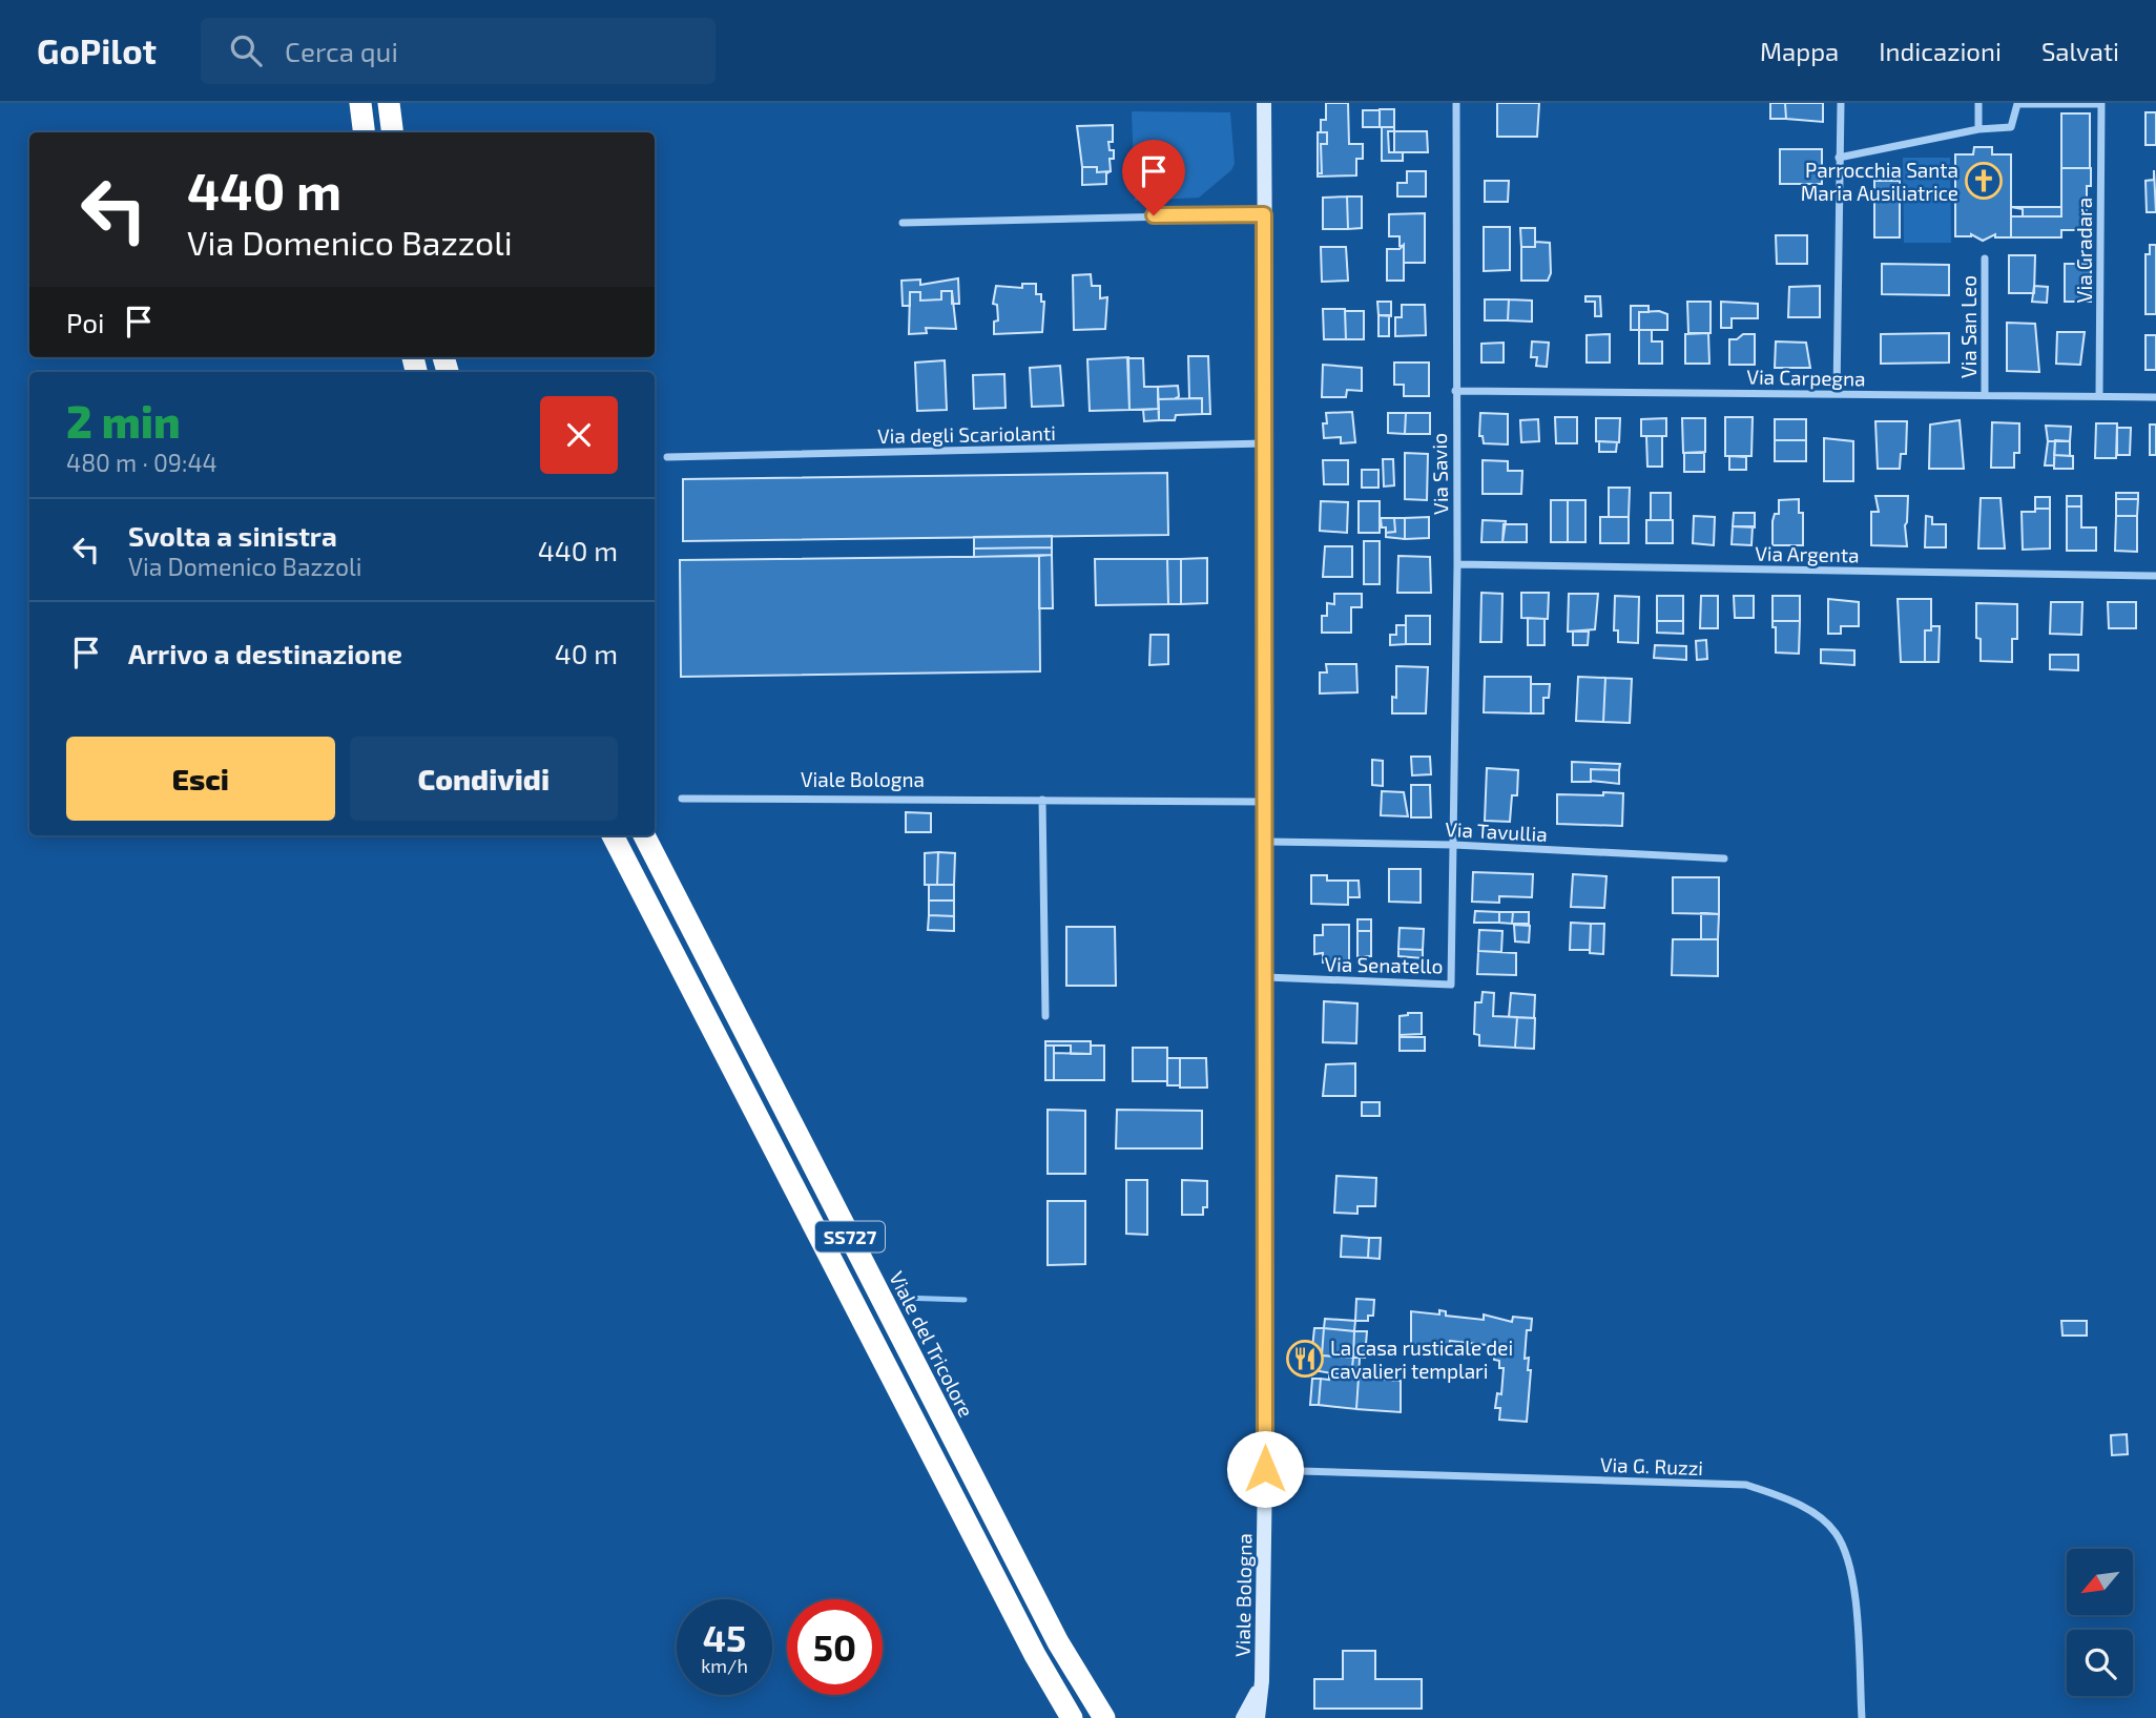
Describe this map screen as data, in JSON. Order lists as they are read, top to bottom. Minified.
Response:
{"streets":{"highway":["SS727","Viale del Tricolore"],"main road":["Viale Bologna"],"street":["Via Gradara","Via San Leo","Via Carpegna","Via degli Scariolanti","Via Savio","Via Argenta","Via Tavullia","Via Senatello","Via G. Ruzzi"]},"crossings":[["Via Gradara","Via Carpegna"],["Via San Leo","Via Carpegna"],["Via Carpegna","Via Savio"],["Via degli Scariolanti","Viale Bologna"],["Via Savio","Via Argenta"],["Via Savio","Via Tavullia"],["Via Savio","Via Senatello"],["Viale Bologna","Via Tavullia"],["Viale Bologna","Via Senatello"],["Viale Bologna","Via G. Ruzzi"],["Via Tavullia","Via Senatello"]],"places":{"church":["Parrocchia Santa Maria Ausiliatrice"],"restaurant":["La casa rusticale dei cavalieri templari"]},"north":"bottom left","page":{"header":"GoPilot","search":"Cerca qui","nav":["Mappa","Indicazioni","Salvati"],"turn":["440 m","Via Domenico Bazzoli"],"then":"Poi","heading":["2 min","480 m · 09:44"],"list":[{"name":"Svolta a sinistra","note":"Via Domenico Bazzoli","value":"440 m"},{"name":"Arrivo a destinazione","value":"40 m"}],"buttons":["Esci","Condividi"],"speed":"45 km/h","limit":"50"}}
